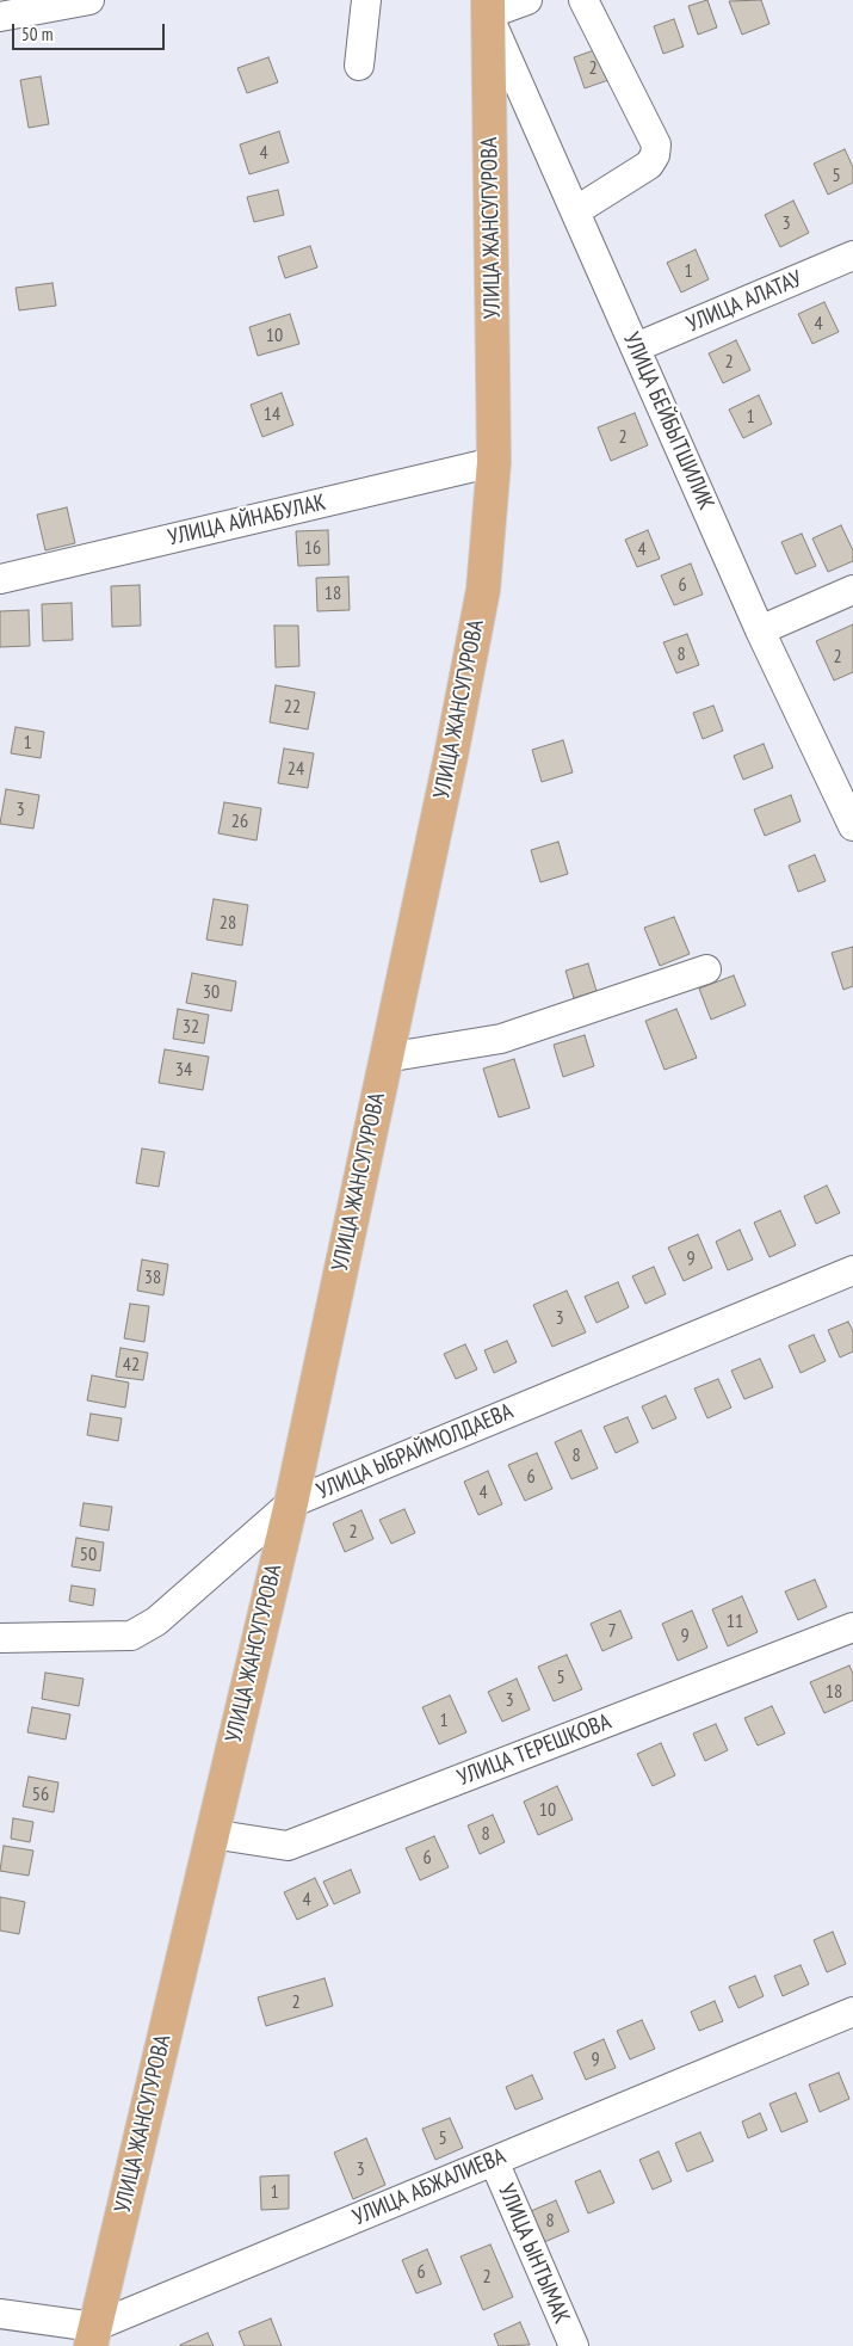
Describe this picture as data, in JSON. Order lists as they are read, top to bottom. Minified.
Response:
{"streets":{"main road":["УЛИЦА ЖАНСУГУРОВА"],"street":["УЛИЦА АЛАТАУ","УЛИЦА БЕЙБЫТШИЛИК","УЛИЦА АЙНАБУЛАК","УЛИЦА ЫБРАЙМОЛДАЕВА","УЛИЦА ТЕРЕШКОВА","УЛИЦА АБЖАЛИЕВА","УЛИЦА ЫНТЫМАК"]},"crossings":[["УЛИЦА ЖАНСУГУРОВА","УЛИЦА БЕЙБЫТШИЛИК"],["УЛИЦА ЖАНСУГУРОВА","УЛИЦА АЙНАБУЛАК"],["УЛИЦА ЖАНСУГУРОВА","УЛИЦА ЫБРАЙМОЛДАЕВА"],["УЛИЦА ЖАНСУГУРОВА","УЛИЦА ТЕРЕШКОВА"],["УЛИЦА ЖАНСУГУРОВА","УЛИЦА АБЖАЛИЕВА"],["УЛИЦА АЛАТАУ","УЛИЦА БЕЙБЫТШИЛИК"],["УЛИЦА АБЖАЛИЕВА","УЛИЦА ЫНТЫМАК"]],"house_numbers":["2","4","5","3","1","4","10","2","14","1","2","16","4","6","18","8","2","22","1","24","3","26","28","30","32","34","9","38","3","42","8","6","4","2","50","11","7","9","5","18","3","1","56","10","8","6","4","2","9","5","3","1","8","6","2"],"scale_bar":"50 m"}
